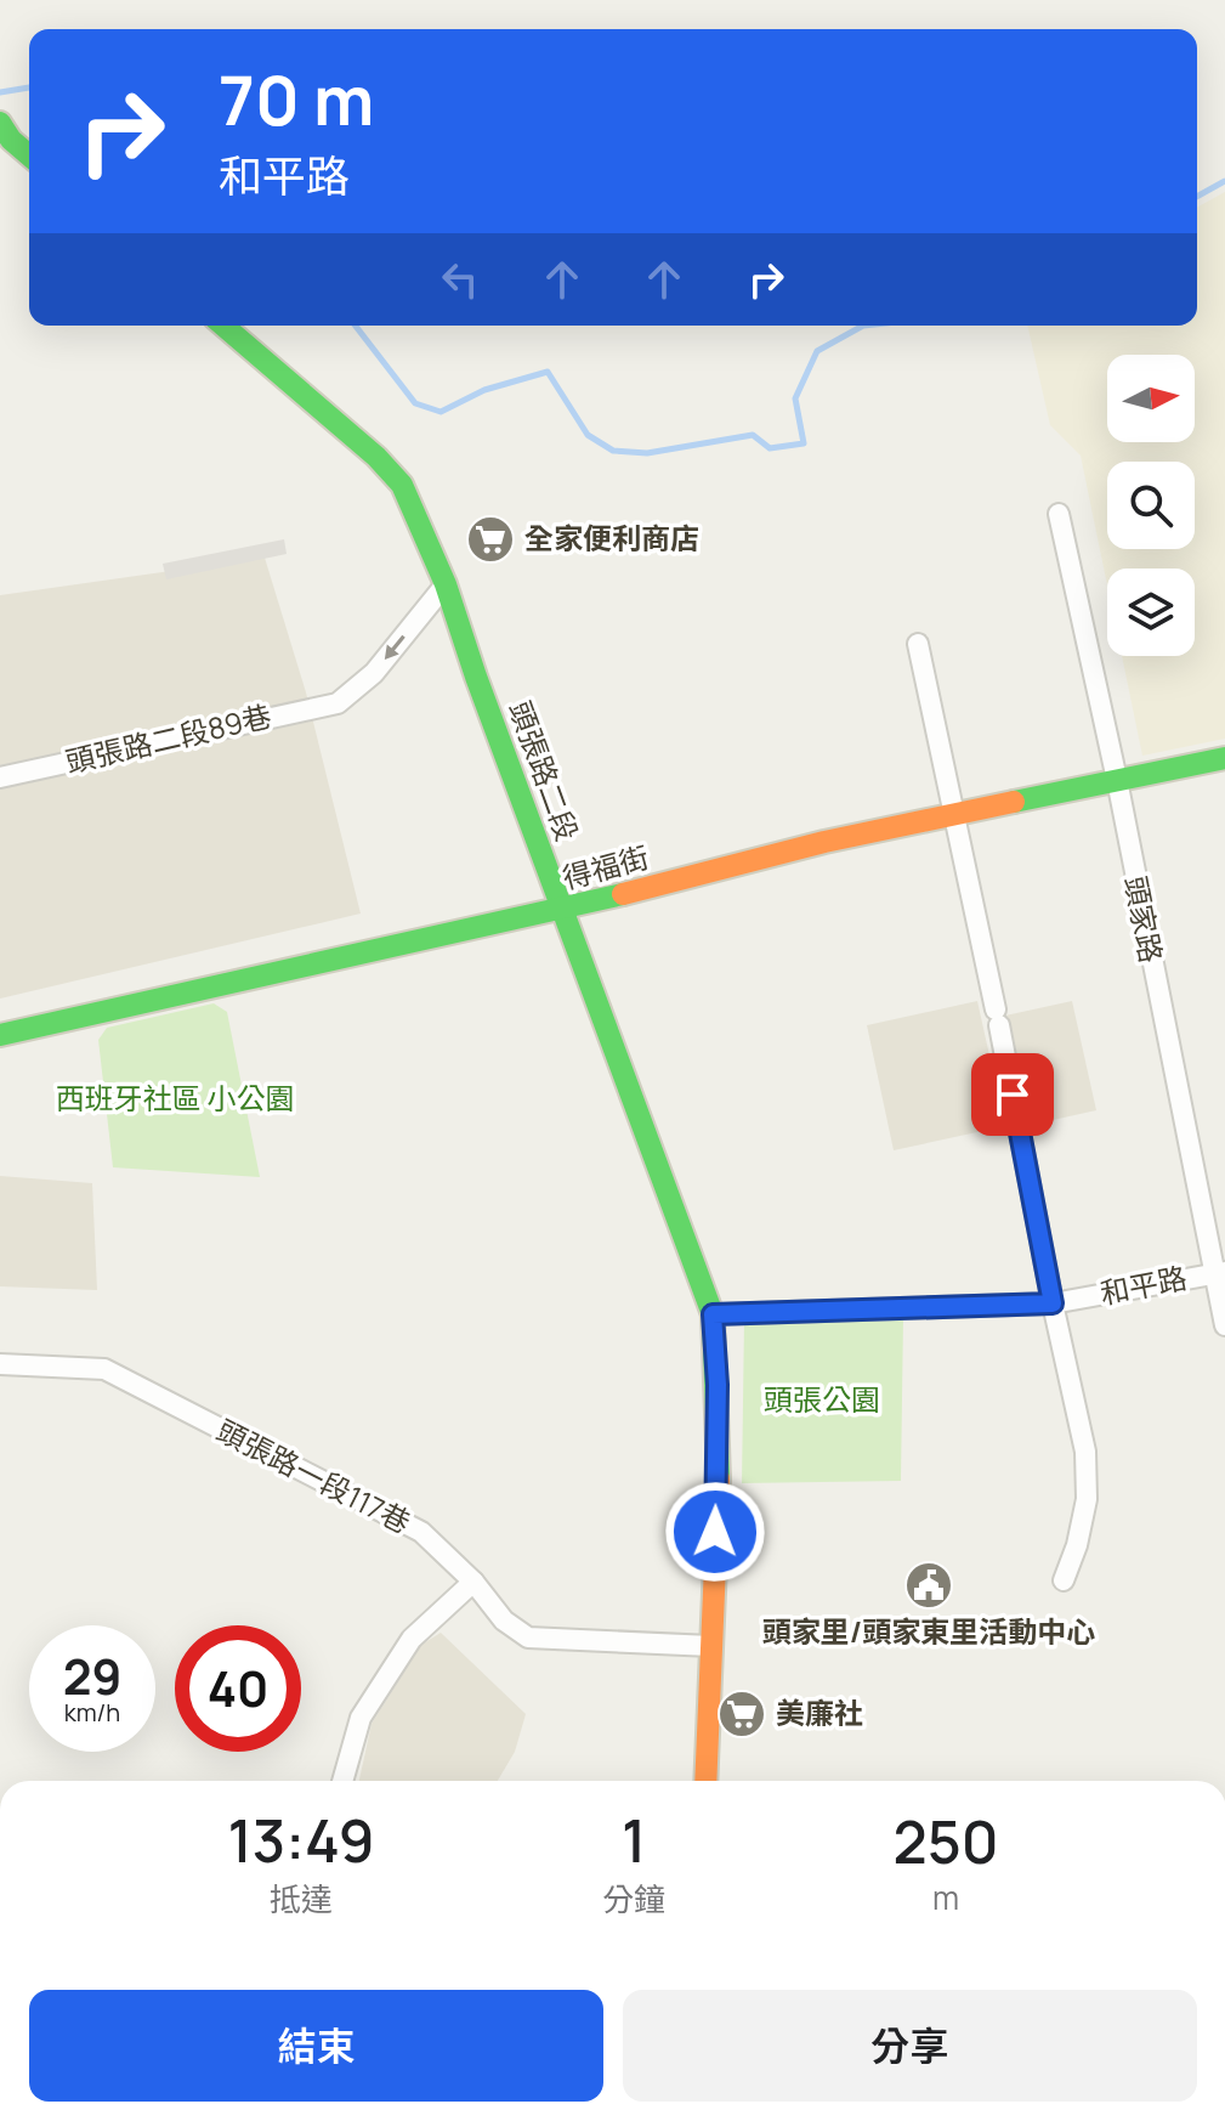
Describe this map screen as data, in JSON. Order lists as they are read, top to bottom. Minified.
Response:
{"streets":{"street":["頭張路二段89巷","頭張路二段","得福街","頭家路","和平路","頭張路一段117巷"]},"crossings":[["頭張路二段89巷","頭張路二段"],["頭張路二段","得福街"],["頭張路二段","和平路"],["頭張路二段","頭張路一段117巷"],["得福街","頭家路"],["頭家路","和平路"]],"one_way":["頭張路二段89巷"],"parks":["西班牙社區 小公園","頭張公園"],"places":{"supermarket":["全家便利商店","美廉社"],"public building":["頭家里/頭家東里活動中心"]},"north":"right","page":{"turn":["70 m","和平路"],"speed":"29 km/h","limit":"40","eta":["13:49","抵達","1","分鐘","250","m"],"buttons":["結束","分享"]}}
